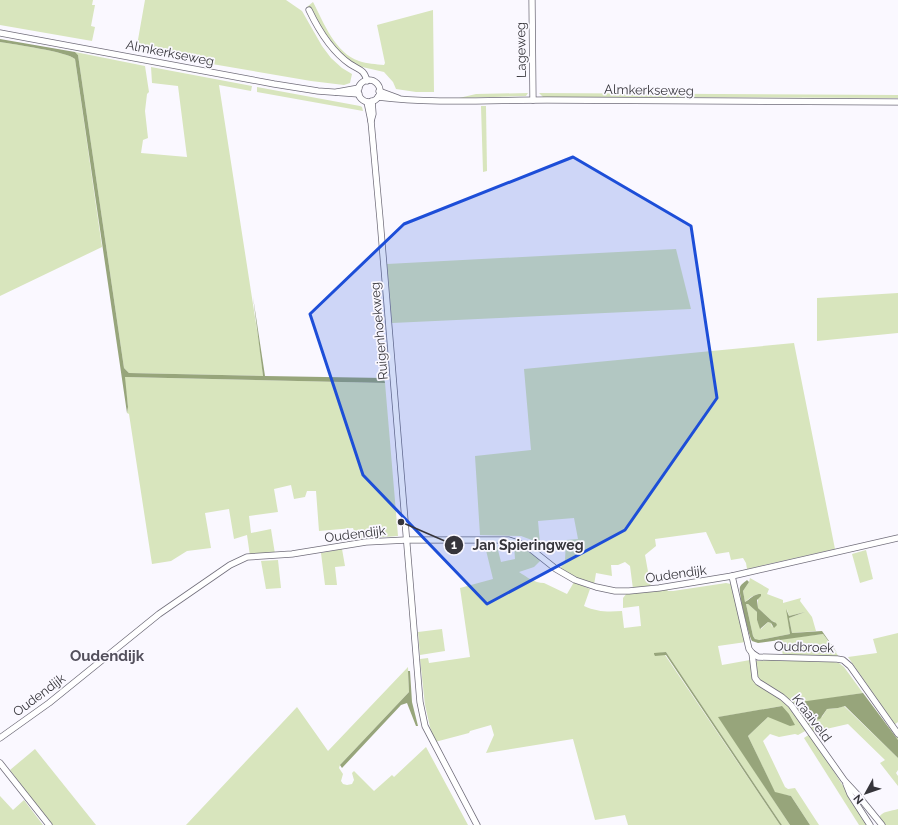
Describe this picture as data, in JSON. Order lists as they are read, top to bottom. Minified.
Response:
{"streets":{"street":["Lageweg","Almkerkseweg","Ruigenhoekweg","Oudendijk","Oudbroek","Kraaiveld"]},"crossings":[["Lageweg","Almkerkseweg"],["Almkerkseweg","Ruigenhoekweg"],["Ruigenhoekweg","Oudendijk"],["Oudbroek","Kraaiveld"]],"districts":["Oudendijk"],"places":["Jan Spieringweg"],"north":"bottom left"}
